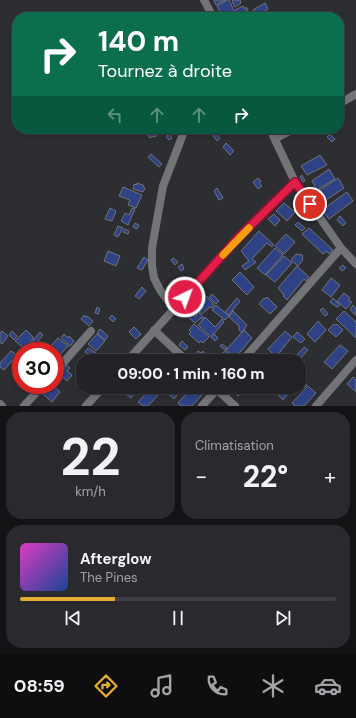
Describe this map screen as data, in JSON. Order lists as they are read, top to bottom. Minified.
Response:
{"page":{"turn":["140 m","Tournez à droite"],"limit":"30","trip":"09:00 · 1 min · 160 m","tile":[["22","km/h"],"Climatisation"],"heat":["−","22°","+"],"song":["Afterglow","The Pines"],"tabs":"08:59"}}
